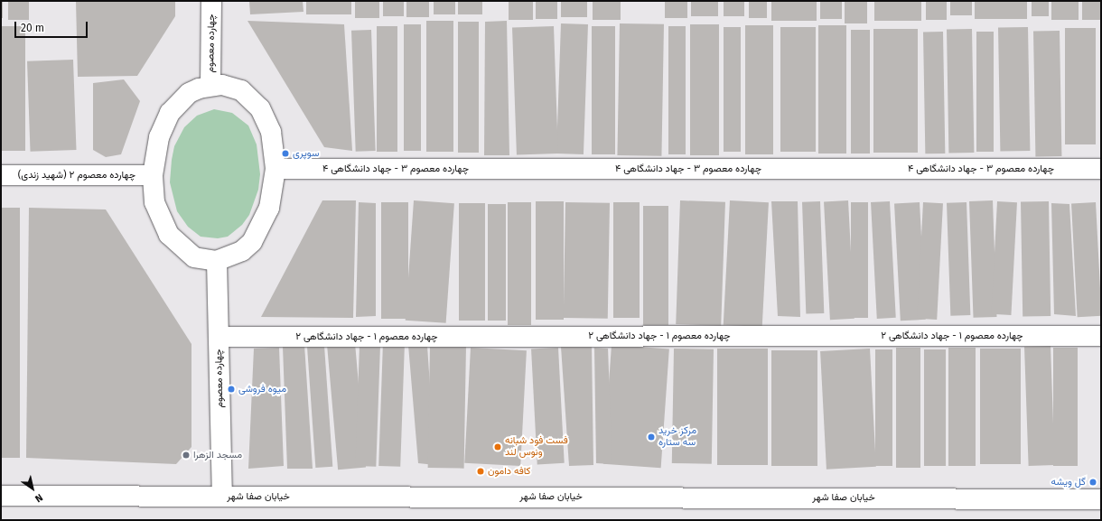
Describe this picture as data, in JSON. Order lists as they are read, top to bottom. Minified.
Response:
{"streets":{"street":["چهارده معصوم","چهارده معصوم ۳ - جهاد دانشگاهی ۴","چهارده معصوم ۲ (شهید زندی)","چهارده معصوم ۱ - جهاد دانشگاهی ۲","خیابان صفا شهر"]},"crossings":[["چهارده معصوم","چهارده معصوم ۱ - جهاد دانشگاهی ۲"],["چهارده معصوم","خیابان صفا شهر"]],"places":["سوپری","میوه فروشی","مرکز خرید سه ستاره","فست فود شبانه ونوس لند","مسجد الزهرا","کافه دامون","گل ویشه"],"scale_bar":"20 m","north":"bottom right"}
